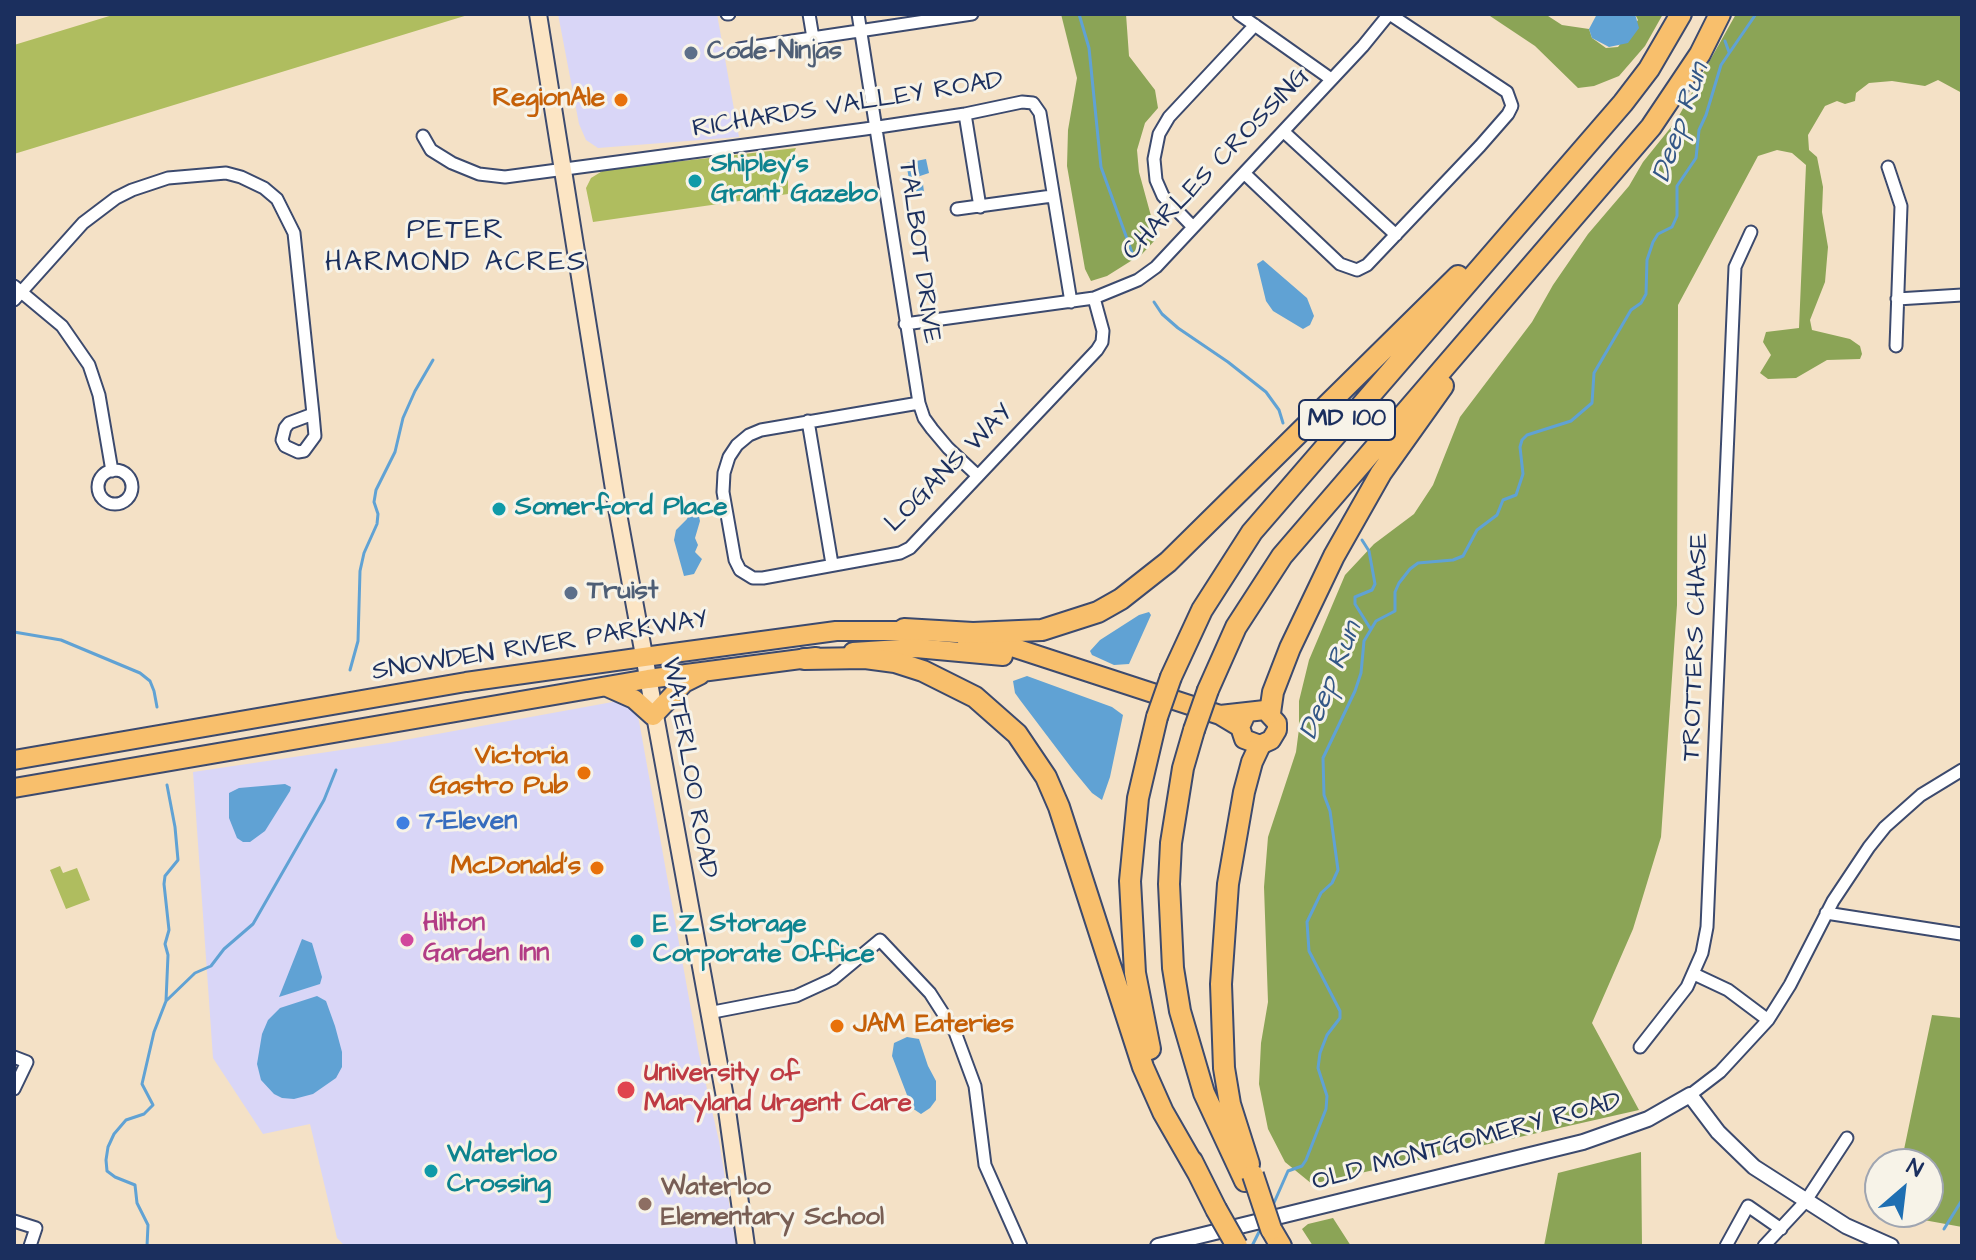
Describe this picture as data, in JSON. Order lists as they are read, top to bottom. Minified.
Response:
{"streets":{"highway":["MD 100"],"main road":["SNOWDEN RIVER PARKWAY","WATERLOO ROAD"],"street":["RICHARDS VALLEY ROAD","CHARLES CROSSING","TALBOT DRIVE","LOGANS WAY","TROTTERS CHASE","OLD MONTGOMERY ROAD"]},"crossings":[["RICHARDS VALLEY ROAD","CHARLES CROSSING"],["RICHARDS VALLEY ROAD","TALBOT DRIVE"],["RICHARDS VALLEY ROAD","WATERLOO ROAD"],["CHARLES CROSSING","TALBOT DRIVE"],["CHARLES CROSSING","LOGANS WAY"],["TALBOT DRIVE","LOGANS WAY"],["SNOWDEN RIVER PARKWAY","WATERLOO ROAD"]],"districts":["PETER HARMOND ACRES"],"water":["Deep Run"],"places":["Code Ninjas","RegionAle","Shipley's Grant Gazebo","Somerford Place","Truist","Victoria Gastro Pub","7-Eleven","McDonald's","Hilton Garden Inn","E Z Storage Corporate Office","JAM Eateries","University of Maryland Urgent Care","Waterloo Crossing","Waterloo Elementary School"],"north":"top right"}
